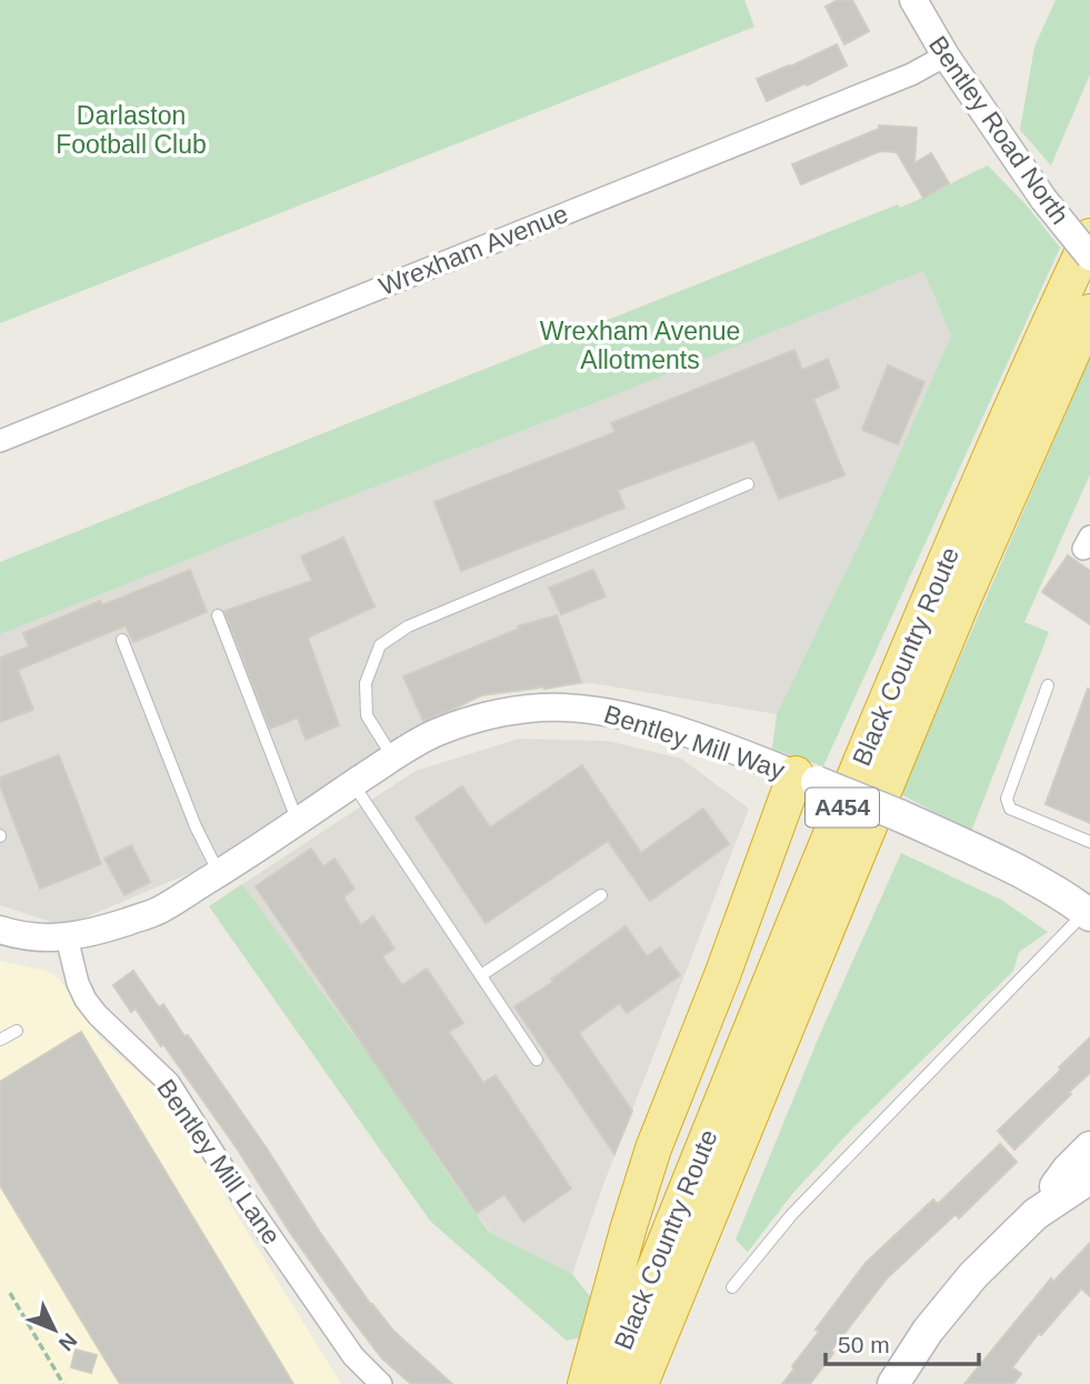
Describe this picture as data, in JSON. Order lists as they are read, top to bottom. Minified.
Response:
{"streets":{"highway":["Black Country Route","A454"],"main road":["Bentley Mill Way"],"street":["Bentley Road North","Wrexham Avenue","Bentley Mill Lane"]},"crossings":[["Bentley Road North","Wrexham Avenue"],["Bentley Mill Way","Bentley Mill Lane"]],"parks":["Darlaston Football Club","Wrexham Avenue Allotments"],"scale_bar":"50 m","north":"bottom right"}
